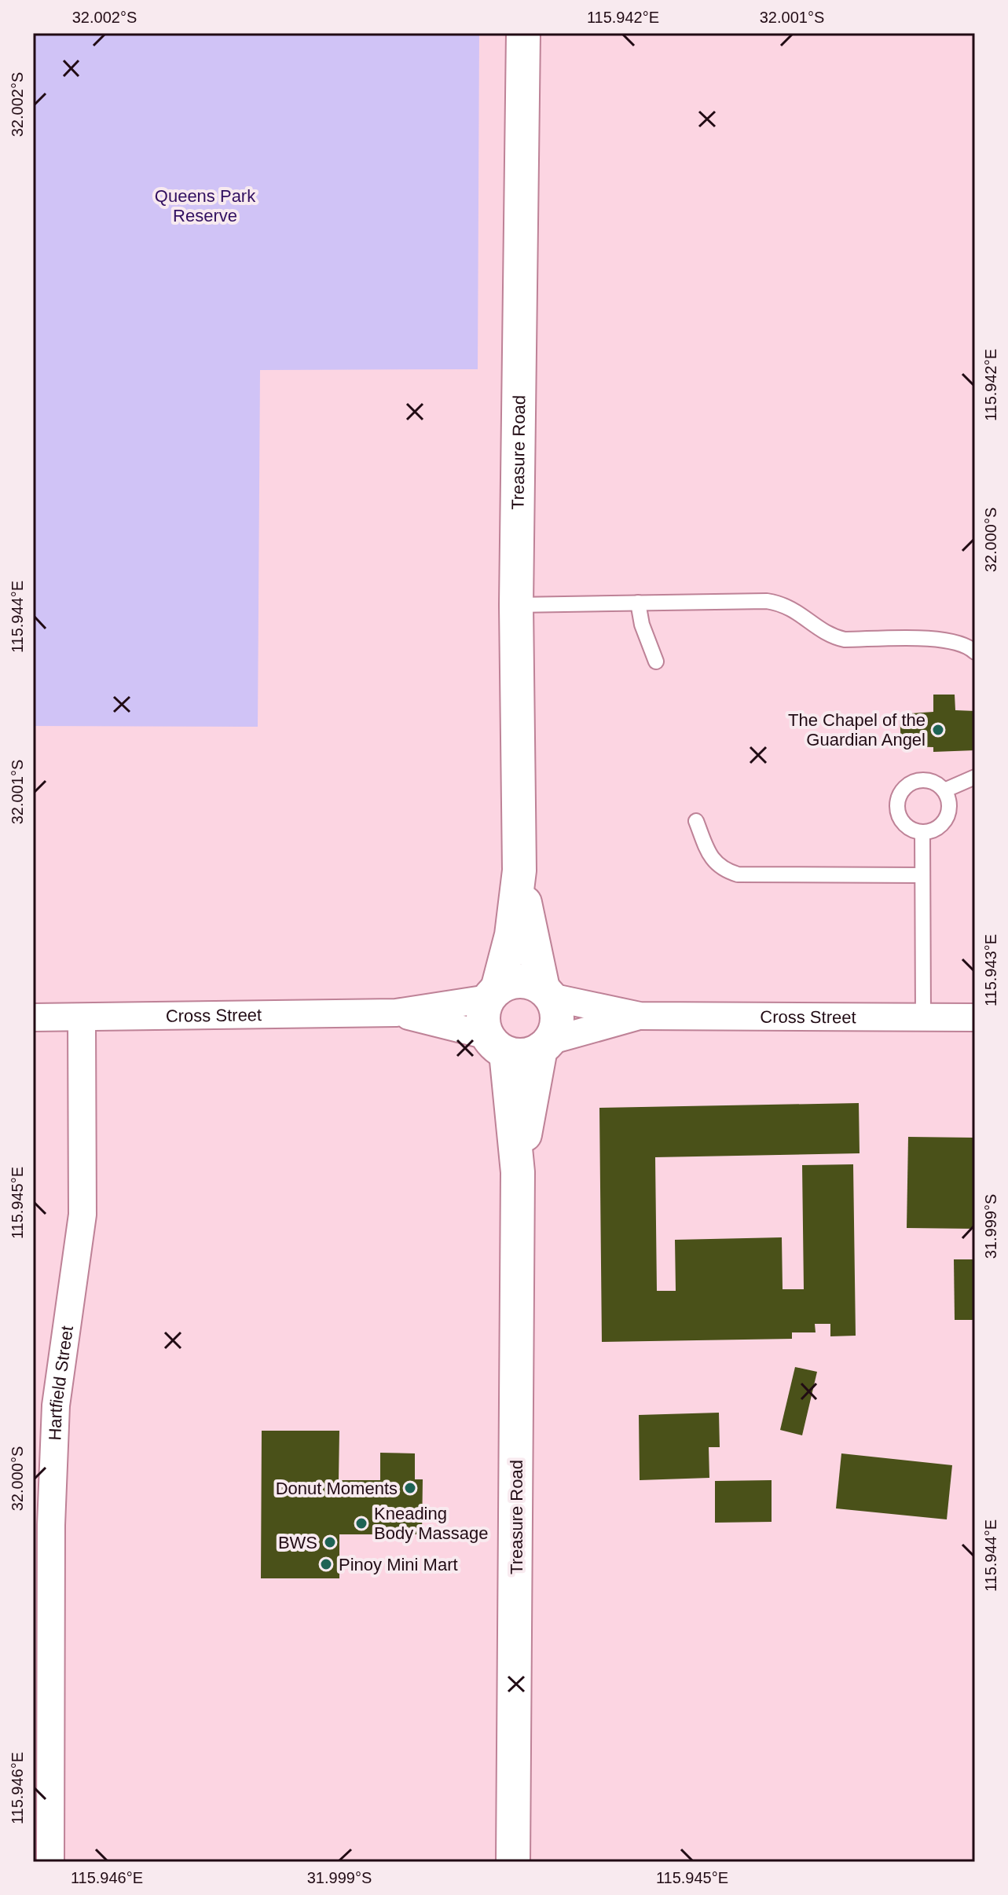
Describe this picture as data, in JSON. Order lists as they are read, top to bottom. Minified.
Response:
{"streets":{"street":["Treasure Road","Cross Street","Hartfield Street"]},"crossings":[["Treasure Road","Cross Street"],["Cross Street","Hartfield Street"]],"parks":["Queens Park Reserve"],"places":["The Chapel of the Guardian Angel","Donut Moments","Kneading Body Massage","BWS","Pinoy Mini Mart"],"coordinates":["32.002°S","115.942°E","32.001°S","32.000°S","115.944°E","115.943°E","115.945°E","31.999°S","115.946°E"]}
